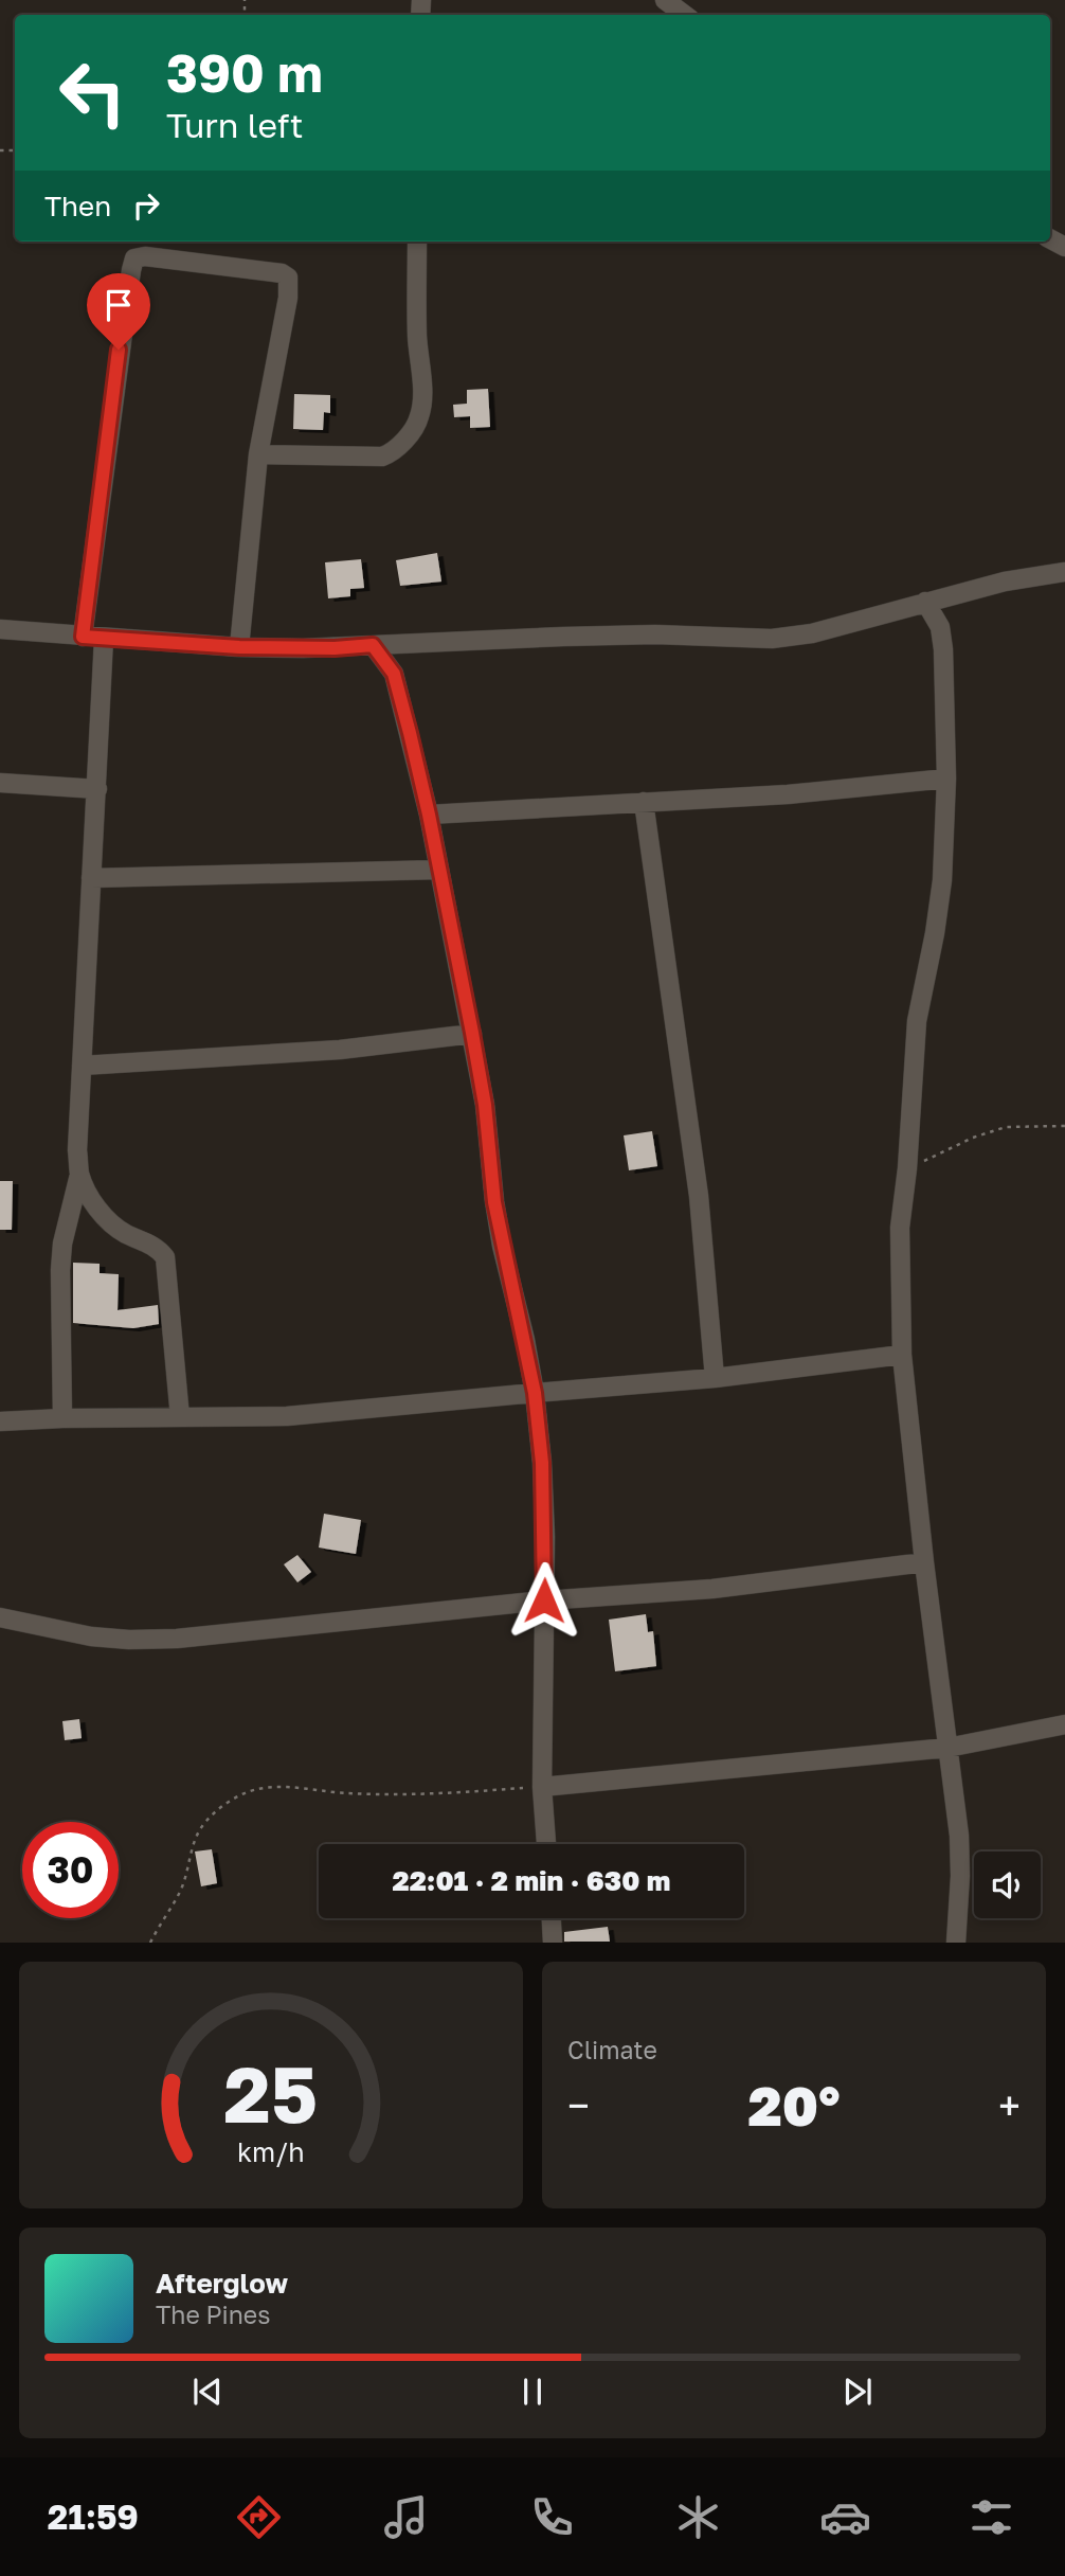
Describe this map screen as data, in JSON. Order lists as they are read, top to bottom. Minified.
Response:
{"page":{"turn":["390 m","Turn left"],"then":"Then","limit":"30","trip":"22:01 · 2 min · 630 m","tile":"Climate","heat":["−","20°","+"],"song":["Afterglow","The Pines"],"tabs":"21:59","gauge":["25","km/h"]}}
